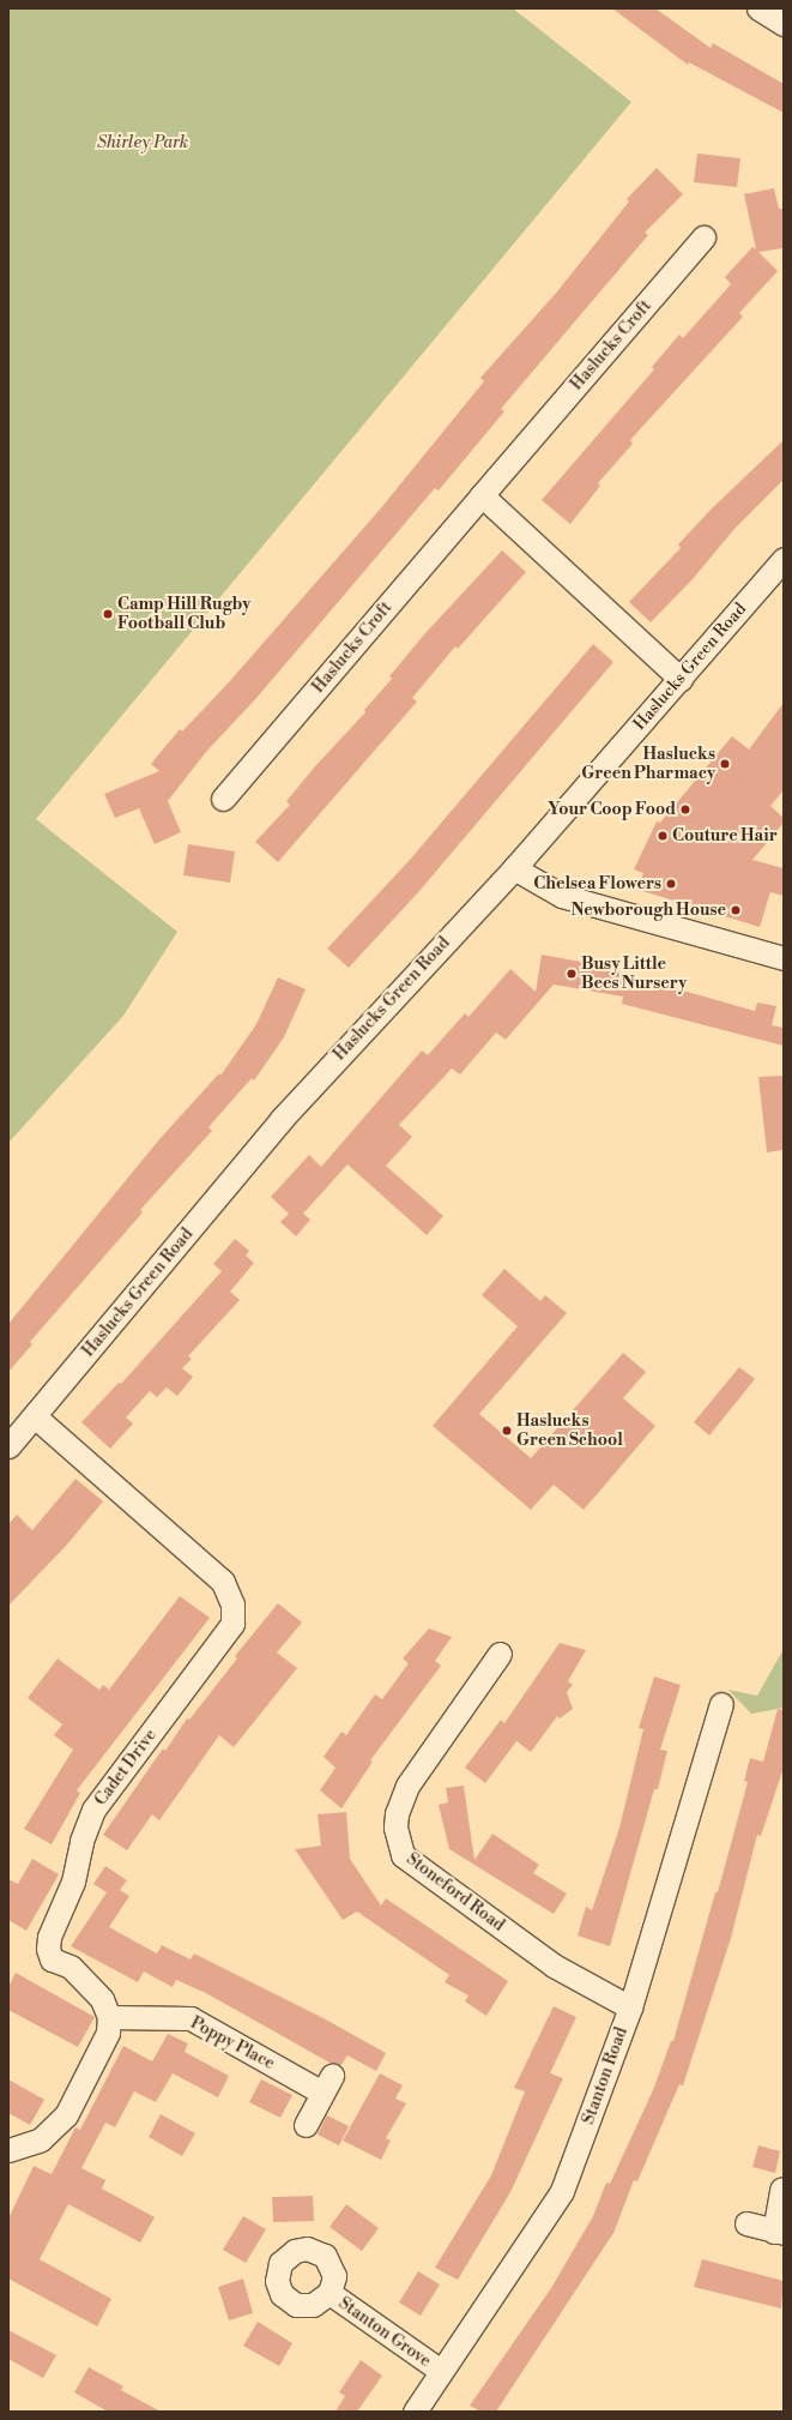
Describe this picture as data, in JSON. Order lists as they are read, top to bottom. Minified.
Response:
{"streets":{"street":["Haslucks Croft","Haslucks Green Road","Cadet Drive","Stoneford Road","Poppy Place","Stanton Road","Stanton Grove"]},"crossings":[["Haslucks Green Road","Cadet Drive"],["Cadet Drive","Poppy Place"],["Stoneford Road","Stanton Road"],["Stanton Road","Stanton Grove"]],"parks":["Shirley Park"],"places":["Camp Hill Rugby Football Club","Haslucks Green Pharmacy","Your Coop Food","Couture Hair","Chelsea Flowers","Newborough House","Busy Little Bees Nursery","Haslucks Green School"]}
